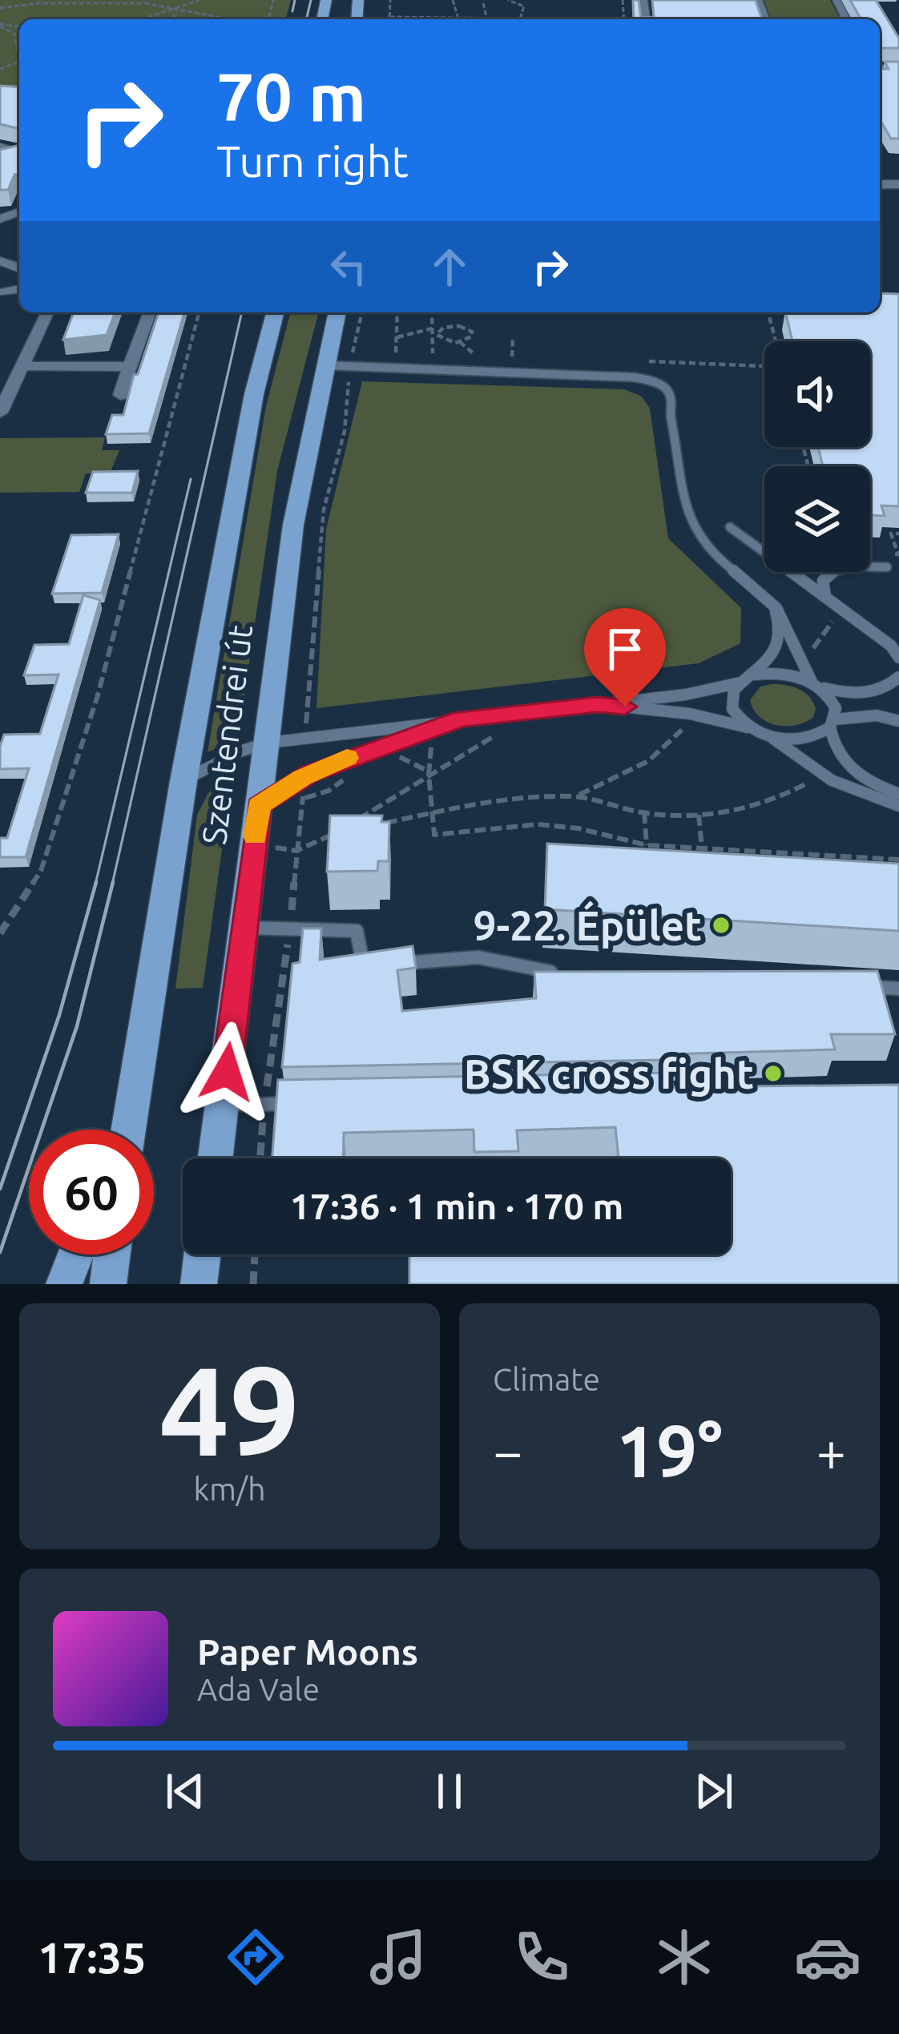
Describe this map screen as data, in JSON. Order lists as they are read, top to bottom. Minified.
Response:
{"streets":{"main road":["Szentendrei út"]},"places":["9-22. Épület","BSK cross fight"],"page":{"turn":["70 m","Turn right"],"limit":"60","trip":"17:36 · 1 min · 170 m","tile":[["49","km/h"],"Climate"],"heat":["−","19°","+"],"song":["Paper Moons","Ada Vale"],"tabs":"17:35"}}
